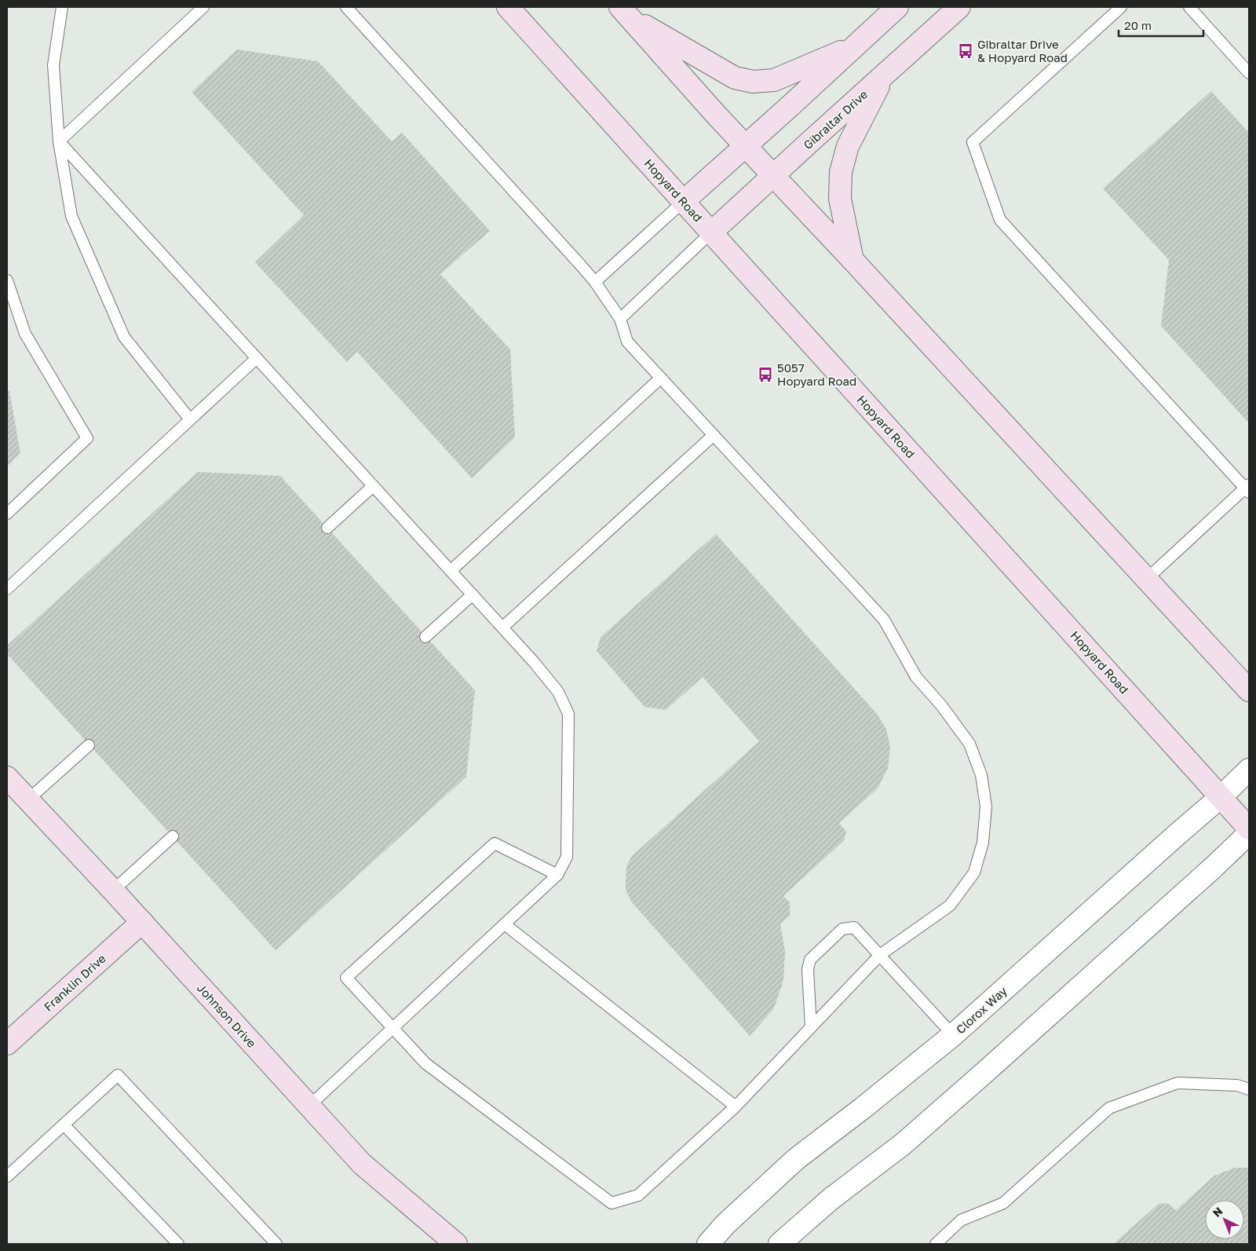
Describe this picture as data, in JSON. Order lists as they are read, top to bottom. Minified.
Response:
{"streets":{"main road":["Gibraltar Drive","Hopyard Road","Franklin Drive","Johnson Drive"],"street":["Clorox Way"]},"crossings":[["Gibraltar Drive","Hopyard Road"],["Hopyard Road","Clorox Way"],["Franklin Drive","Johnson Drive"]],"places":{"bus stop":["Gibraltar Drive & Hopyard Road","5057 Hopyard Road"]},"scale_bar":"20 m","north":"top left"}
